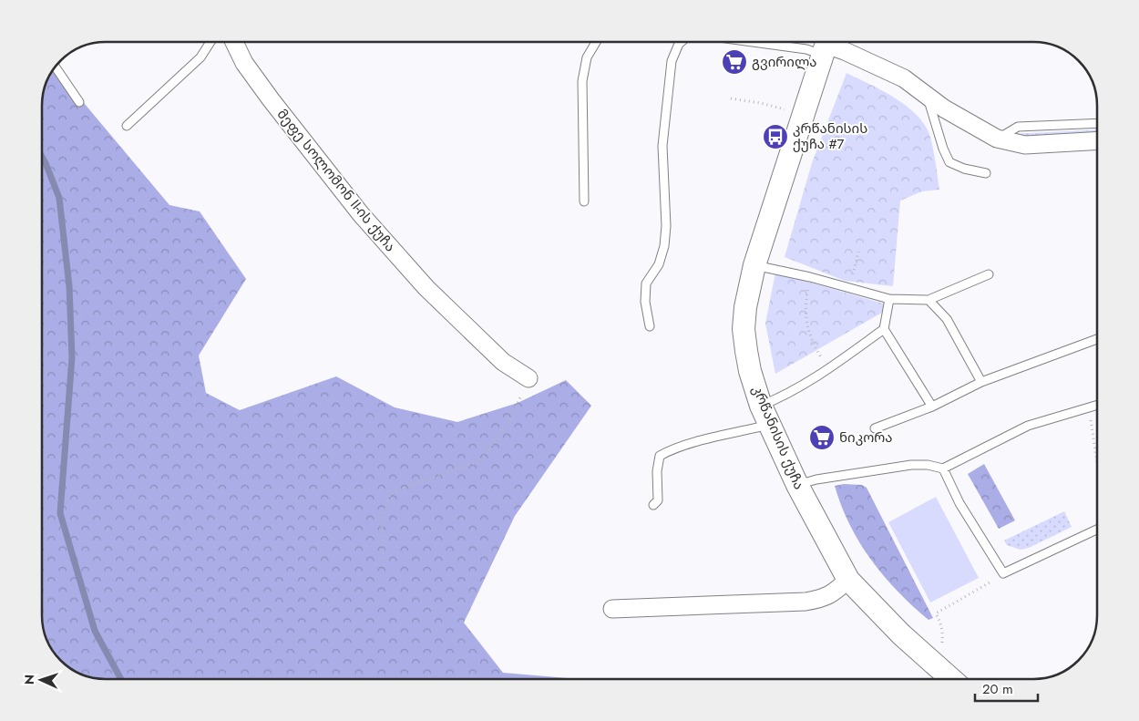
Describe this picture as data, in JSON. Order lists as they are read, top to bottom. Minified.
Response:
{"streets":{"street":["მეფე სოლომონ II-ის ქუჩა","კრწანისის ქუჩა"]},"places":{"supermarket":["გვირილა","ნიკორა"],"bus stop":["კრწანისის ქუჩა #7"]},"scale_bar":"20 m","north":"left"}
